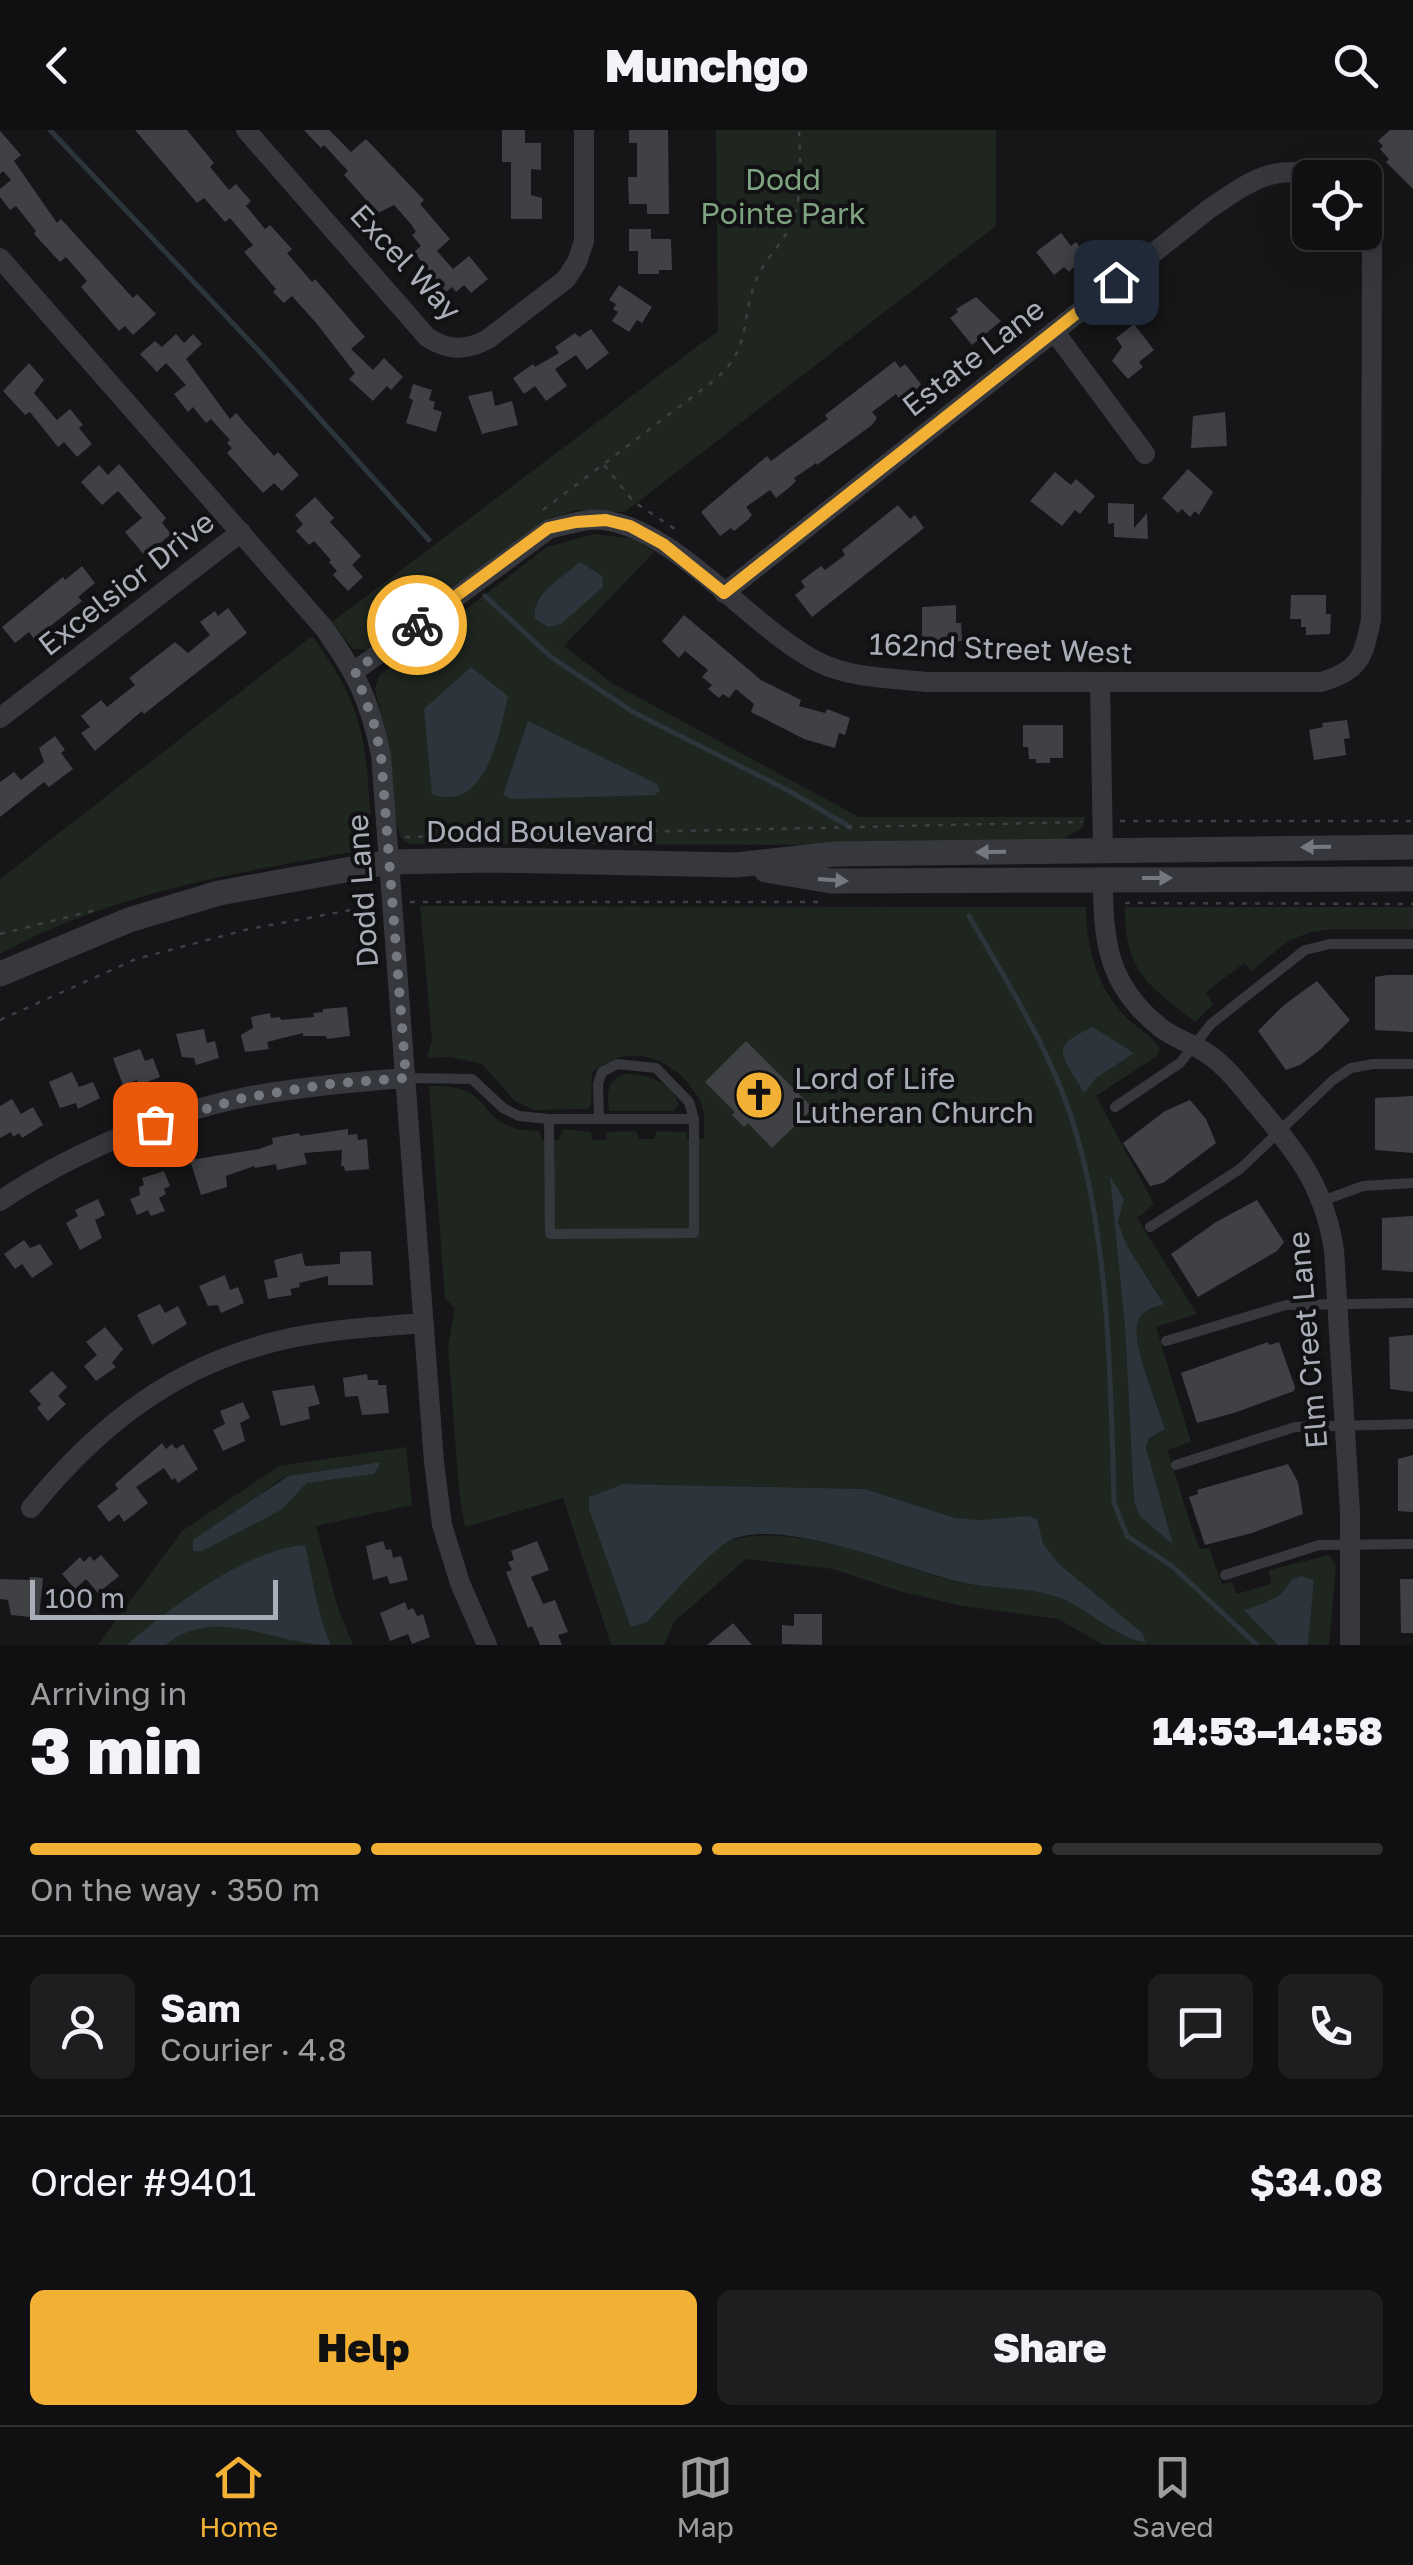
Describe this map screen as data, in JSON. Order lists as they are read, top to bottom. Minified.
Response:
{"streets":{"street":["Excel Way","Estate Lane","Excelsior Drive","162nd Street West","Dodd Boulevard","Dodd Lane","Elm Creet Lane"]},"crossings":[["Estate Lane","162nd Street West"],["Excelsior Drive","Dodd Lane"],["162nd Street West","Dodd Lane"],["Dodd Boulevard","Dodd Lane"],["Dodd Boulevard","Elm Creet Lane"]],"parks":["Dodd Pointe Park"],"places":{"church":["Lord of Life Lutheran Church"]},"scale_bar":"100 m","page":{"header":"Munchgo","scale":"100 m","heading":["3 min","Arriving in","14:53–14:58"],"panel":["Sam","Courier · 4.8","Order #9401","$34.08"],"bar":"On the way · 350 m","buttons":["Help","Share"],"tabs":["Home","Map","Saved"]}}
